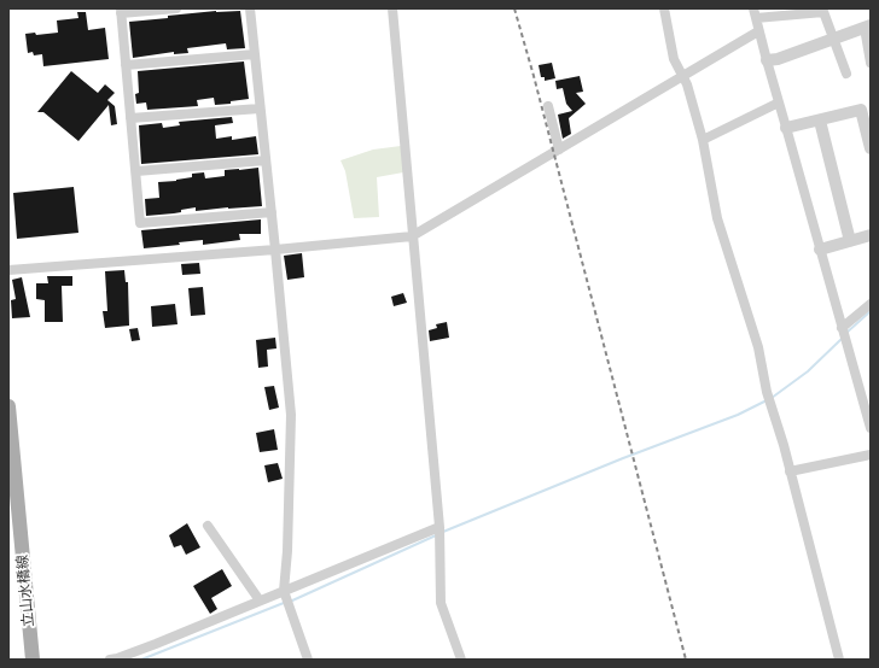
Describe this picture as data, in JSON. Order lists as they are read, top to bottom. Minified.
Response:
{"streets":{"main road":["立山水橋線"]}}
